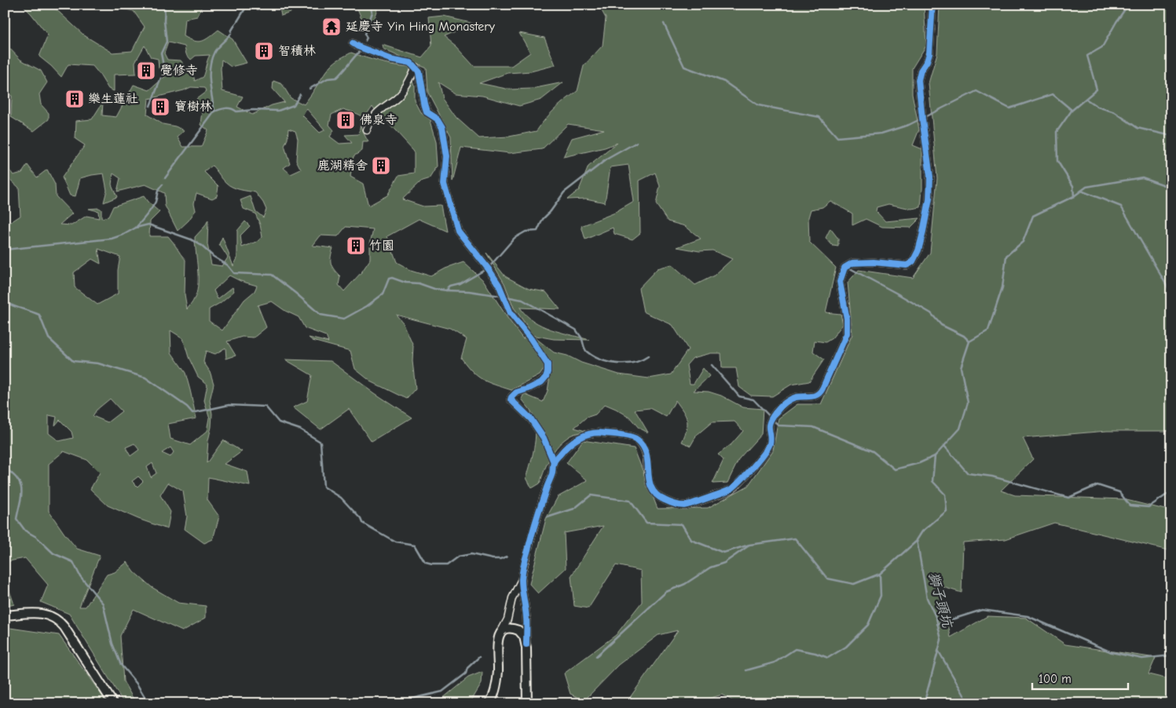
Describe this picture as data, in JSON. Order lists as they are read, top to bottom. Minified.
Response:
{"water":["獅子頭坑"],"places":{"temple":["延慶寺 Yin Hing Monastery"],"building":["智積林","覺修寺","樂生蓮社","寶樹林","佛泉寺","鹿湖精舍","竹園"]},"scale_bar":"100 m"}
